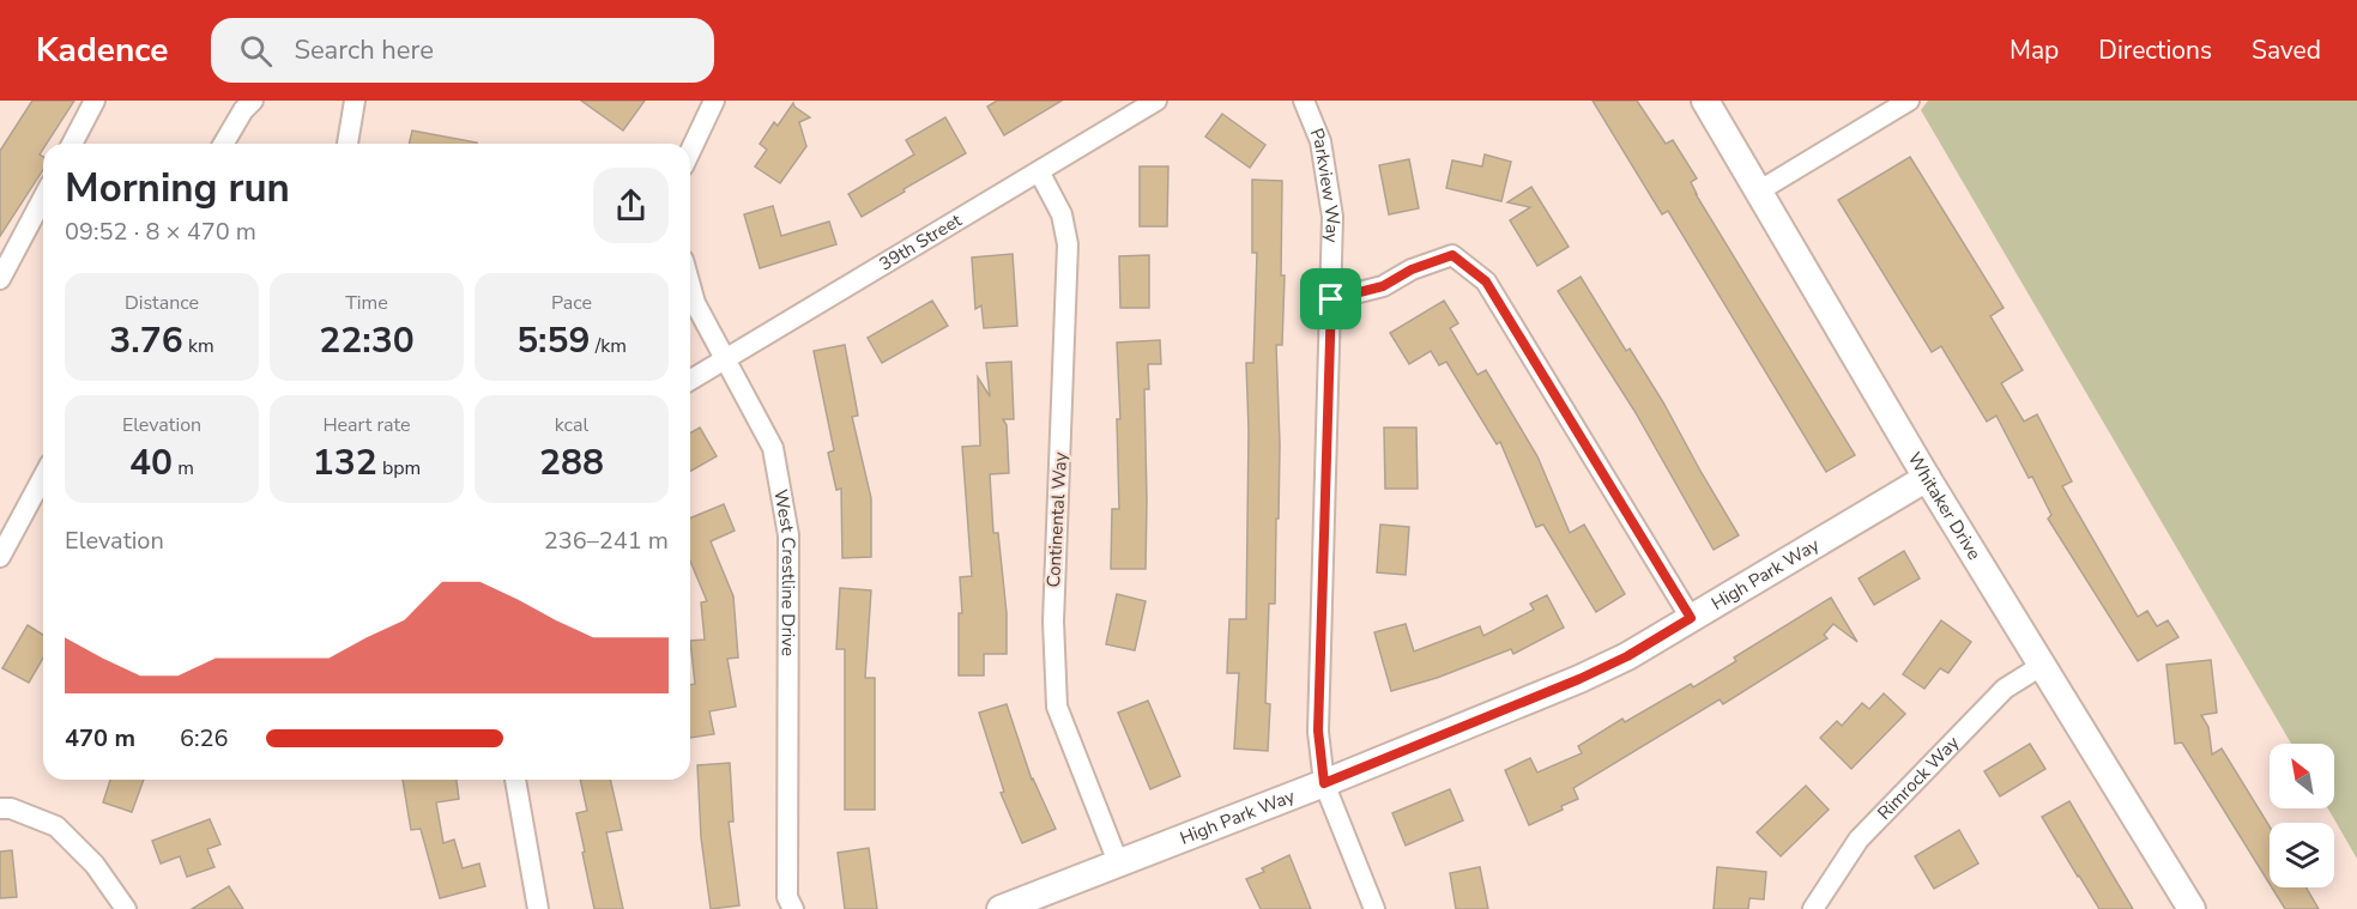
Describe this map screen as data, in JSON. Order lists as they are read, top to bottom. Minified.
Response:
{"streets":{"street":["Parkview Way","39th Street","Whitaker Drive","Continental Way","West Crestline Drive","High Park Way","Rimrock Way"]},"crossings":[["Parkview Way","High Park Way"],["39th Street","Continental Way"],["39th Street","West Crestline Drive"],["Whitaker Drive","High Park Way"],["Whitaker Drive","Rimrock Way"],["Continental Way","High Park Way"]],"north":"top left","page":{"header":"Kadence","search":"Search here","nav":["Map","Directions","Saved"],"heading":["Morning run","09:52 · 8 × 470 m"],"stats":[["Distance","3.76 km"],["Time","22:30"],["Pace","5:59 /km"],["Elevation","40 m"],["Heart rate","132 bpm"],["kcal","288"]],"chart":["Elevation","236–241 m"],"list":[{"name":"470 m","note":"6:26"}]}}
